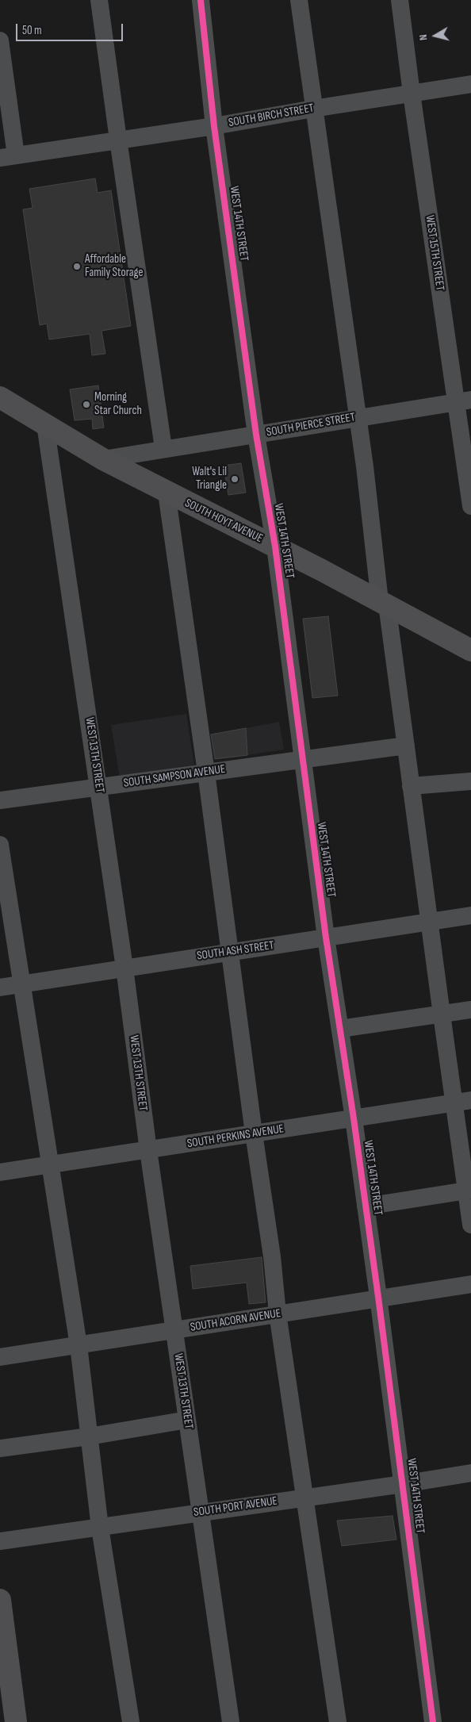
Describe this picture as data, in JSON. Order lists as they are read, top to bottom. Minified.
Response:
{"streets":{"main road":["SOUTH HOYT AVENUE"],"street":["SOUTH BIRCH STREET","WEST 14TH STREET","WEST 15TH STREET","SOUTH PIERCE STREET","WEST 13TH STREET","SOUTH SAMPSON AVENUE","SOUTH ASH STREET","SOUTH PERKINS AVENUE","SOUTH ACORN AVENUE","SOUTH PORT AVENUE"]},"crossings":[["SOUTH BIRCH STREET","WEST 14TH STREET"],["SOUTH BIRCH STREET","WEST 15TH STREET"],["WEST 14TH STREET","SOUTH PIERCE STREET"],["WEST 14TH STREET","SOUTH HOYT AVENUE"],["WEST 14TH STREET","SOUTH SAMPSON AVENUE"],["WEST 14TH STREET","SOUTH ASH STREET"],["WEST 14TH STREET","SOUTH PERKINS AVENUE"],["WEST 14TH STREET","SOUTH ACORN AVENUE"],["WEST 14TH STREET","SOUTH PORT AVENUE"],["WEST 15TH STREET","SOUTH PIERCE STREET"],["SOUTH PIERCE STREET","SOUTH HOYT AVENUE"],["SOUTH HOYT AVENUE","WEST 13TH STREET"],["WEST 13TH STREET","SOUTH SAMPSON AVENUE"],["WEST 13TH STREET","SOUTH ASH STREET"],["WEST 13TH STREET","SOUTH PERKINS AVENUE"],["WEST 13TH STREET","SOUTH ACORN AVENUE"],["WEST 13TH STREET","SOUTH PORT AVENUE"]],"places":["Affordable Family Storage","Morning Star Church","Walt's Lil Triangle"],"scale_bar":"50 m","north":"left"}
